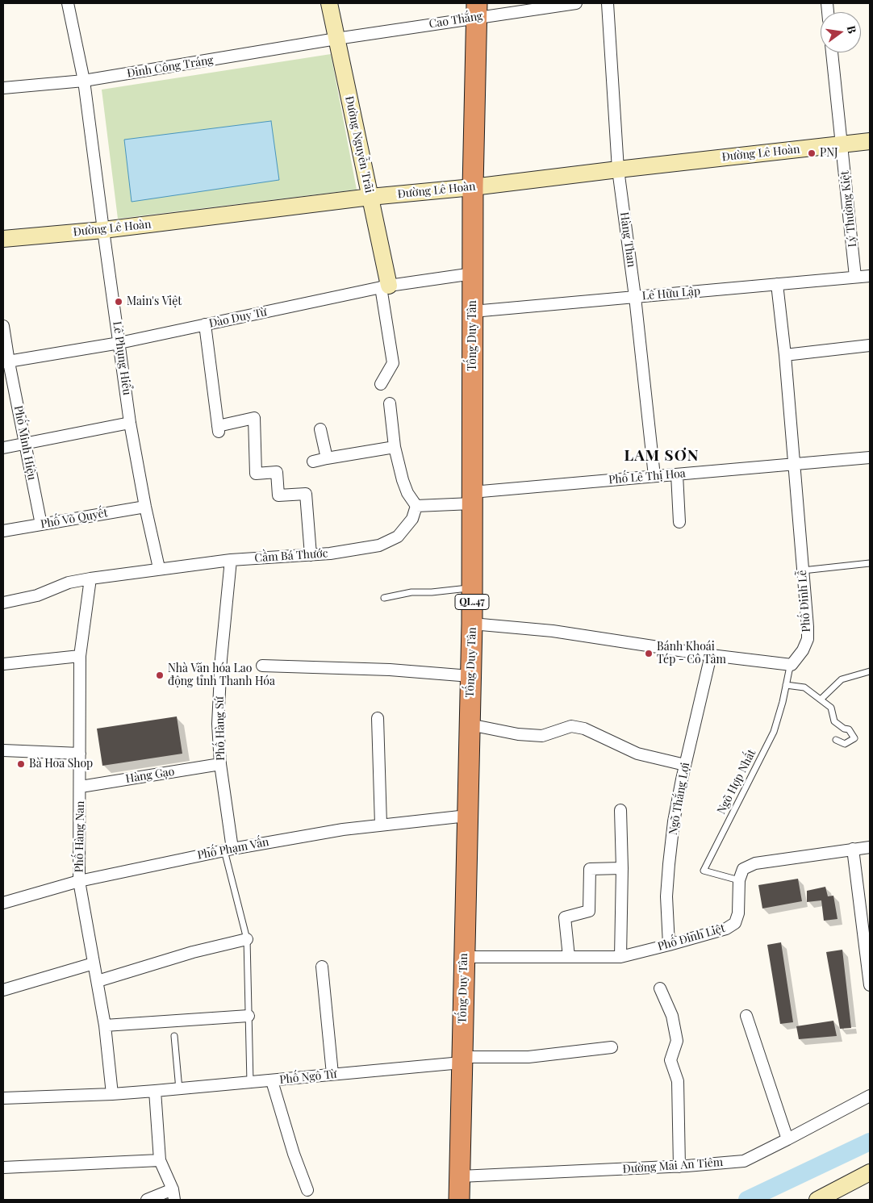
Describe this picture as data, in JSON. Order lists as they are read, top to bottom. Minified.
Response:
{"streets":{"highway":["Tống Duy Tân","QL.47"],"street":["Cao Thắng","Đinh Công Tráng","Đường Nguyễn Trãi","Đường Lê Hoàn","Lý Thường Kiệt","Hàng Than","Lê Hữu Lập","Đào Duy Từ","Lê Phụng Hiểu","Phố Minh Hiệu","Phố Lê Thị Hoa","Phố Võ Quyết","Cầm Bá Thước","Phố Đinh Lễ","Phố Hàng Sứ","Hàng Gạo","Ngõ Thắng Lợi","Phố Hàng Nan","Phố Phạm Vấn","Phố Đinh Liệt","Phố Ngô Từ","Đường Mai An Tiêm"],"lane":["Ngõ Hợp Nhất"]},"crossings":[["Cao Thắng","Đinh Công Tráng"],["Cao Thắng","Đường Nguyễn Trãi"],["Cao Thắng","Tống Duy Tân"],["Đinh Công Tráng","Đường Nguyễn Trãi"],["Đinh Công Tráng","Lê Phụng Hiểu"],["Đường Nguyễn Trãi","Đường Lê Hoàn"],["Đường Nguyễn Trãi","Đào Duy Từ"],["Đường Lê Hoàn","Lý Thường Kiệt"],["Đường Lê Hoàn","Hàng Than"],["Đường Lê Hoàn","Tống Duy Tân"],["Đường Lê Hoàn","Lê Phụng Hiểu"],["Lý Thường Kiệt","Lê Hữu Lập"],["Hàng Than","Lê Hữu Lập"],["Hàng Than","Phố Lê Thị Hoa"],["Lê Hữu Lập","Tống Duy Tân"],["Lê Hữu Lập","Phố Đinh Lễ"],["Đào Duy Từ","Tống Duy Tân"],["Đào Duy Từ","Lê Phụng Hiểu"],["Đào Duy Từ","Phố Minh Hiệu"],["Tống Duy Tân","Phố Lê Thị Hoa"],["Tống Duy Tân","Phố Phạm Vấn"],["Tống Duy Tân","Phố Đinh Liệt"],["Tống Duy Tân","Phố Ngô Từ"],["Tống Duy Tân","Đường Mai An Tiêm"],["Lê Phụng Hiểu","Phố Võ Quyết"],["Lê Phụng Hiểu","Cầm Bá Thước"],["Phố Minh Hiệu","Phố Võ Quyết"],["Phố Lê Thị Hoa","Phố Đinh Lễ"],["Cầm Bá Thước","Phố Hàng Sứ"],["Cầm Bá Thước","Phố Hàng Nan"],["Phố Đinh Lễ","Ngõ Hợp Nhất"],["Phố Hàng Sứ","Hàng Gạo"],["Phố Hàng Sứ","Phố Phạm Vấn"],["Hàng Gạo","Phố Hàng Nan"],["Ngõ Hợp Nhất","Phố Đinh Liệt"],["Ngõ Thắng Lợi","Phố Đinh Liệt"],["Phố Hàng Nan","Phố Phạm Vấn"],["Phố Hàng Nan","Phố Ngô Từ"]],"districts":["LAM SƠN"],"places":["PNJ","Main's Việt","Bánh Khoái Tép - Cô Tâm","Nhà Văn hóa Lao động tỉnh Thanh Hóa","Bà Hoa Shop"],"north":"right"}
